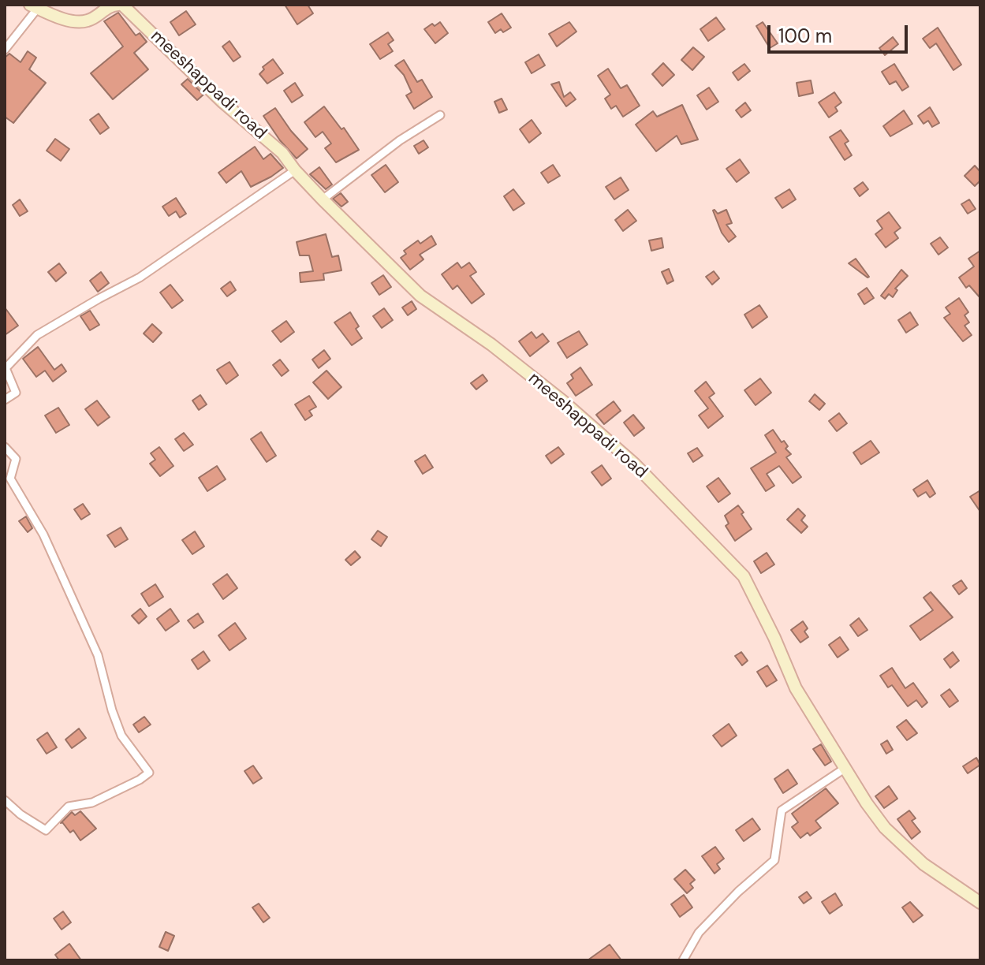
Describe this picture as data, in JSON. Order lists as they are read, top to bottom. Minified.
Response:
{"streets":{"street":["meeshappadi road"]},"scale_bar":"100 m"}
